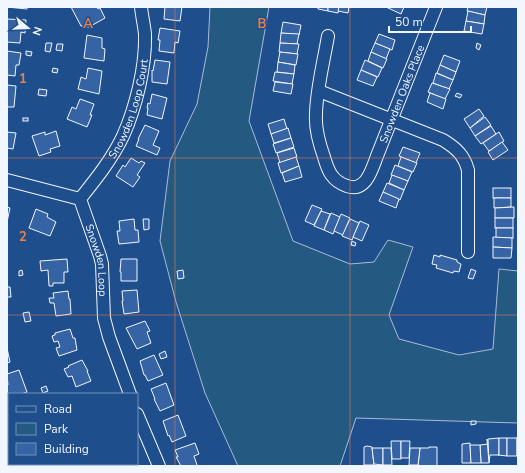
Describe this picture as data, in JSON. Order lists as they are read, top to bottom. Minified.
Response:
{"streets":{"street":["Snowden Oaks Place","Snowden Loop Court","Snowden Loop"]},"crossings":[["Snowden Loop Court","Snowden Loop"]],"legend":["Road","Park","Building"],"scale_bar":"50 m","north":"right","grid":{"columns":["A","B"],"rows":["1","2"]}}
